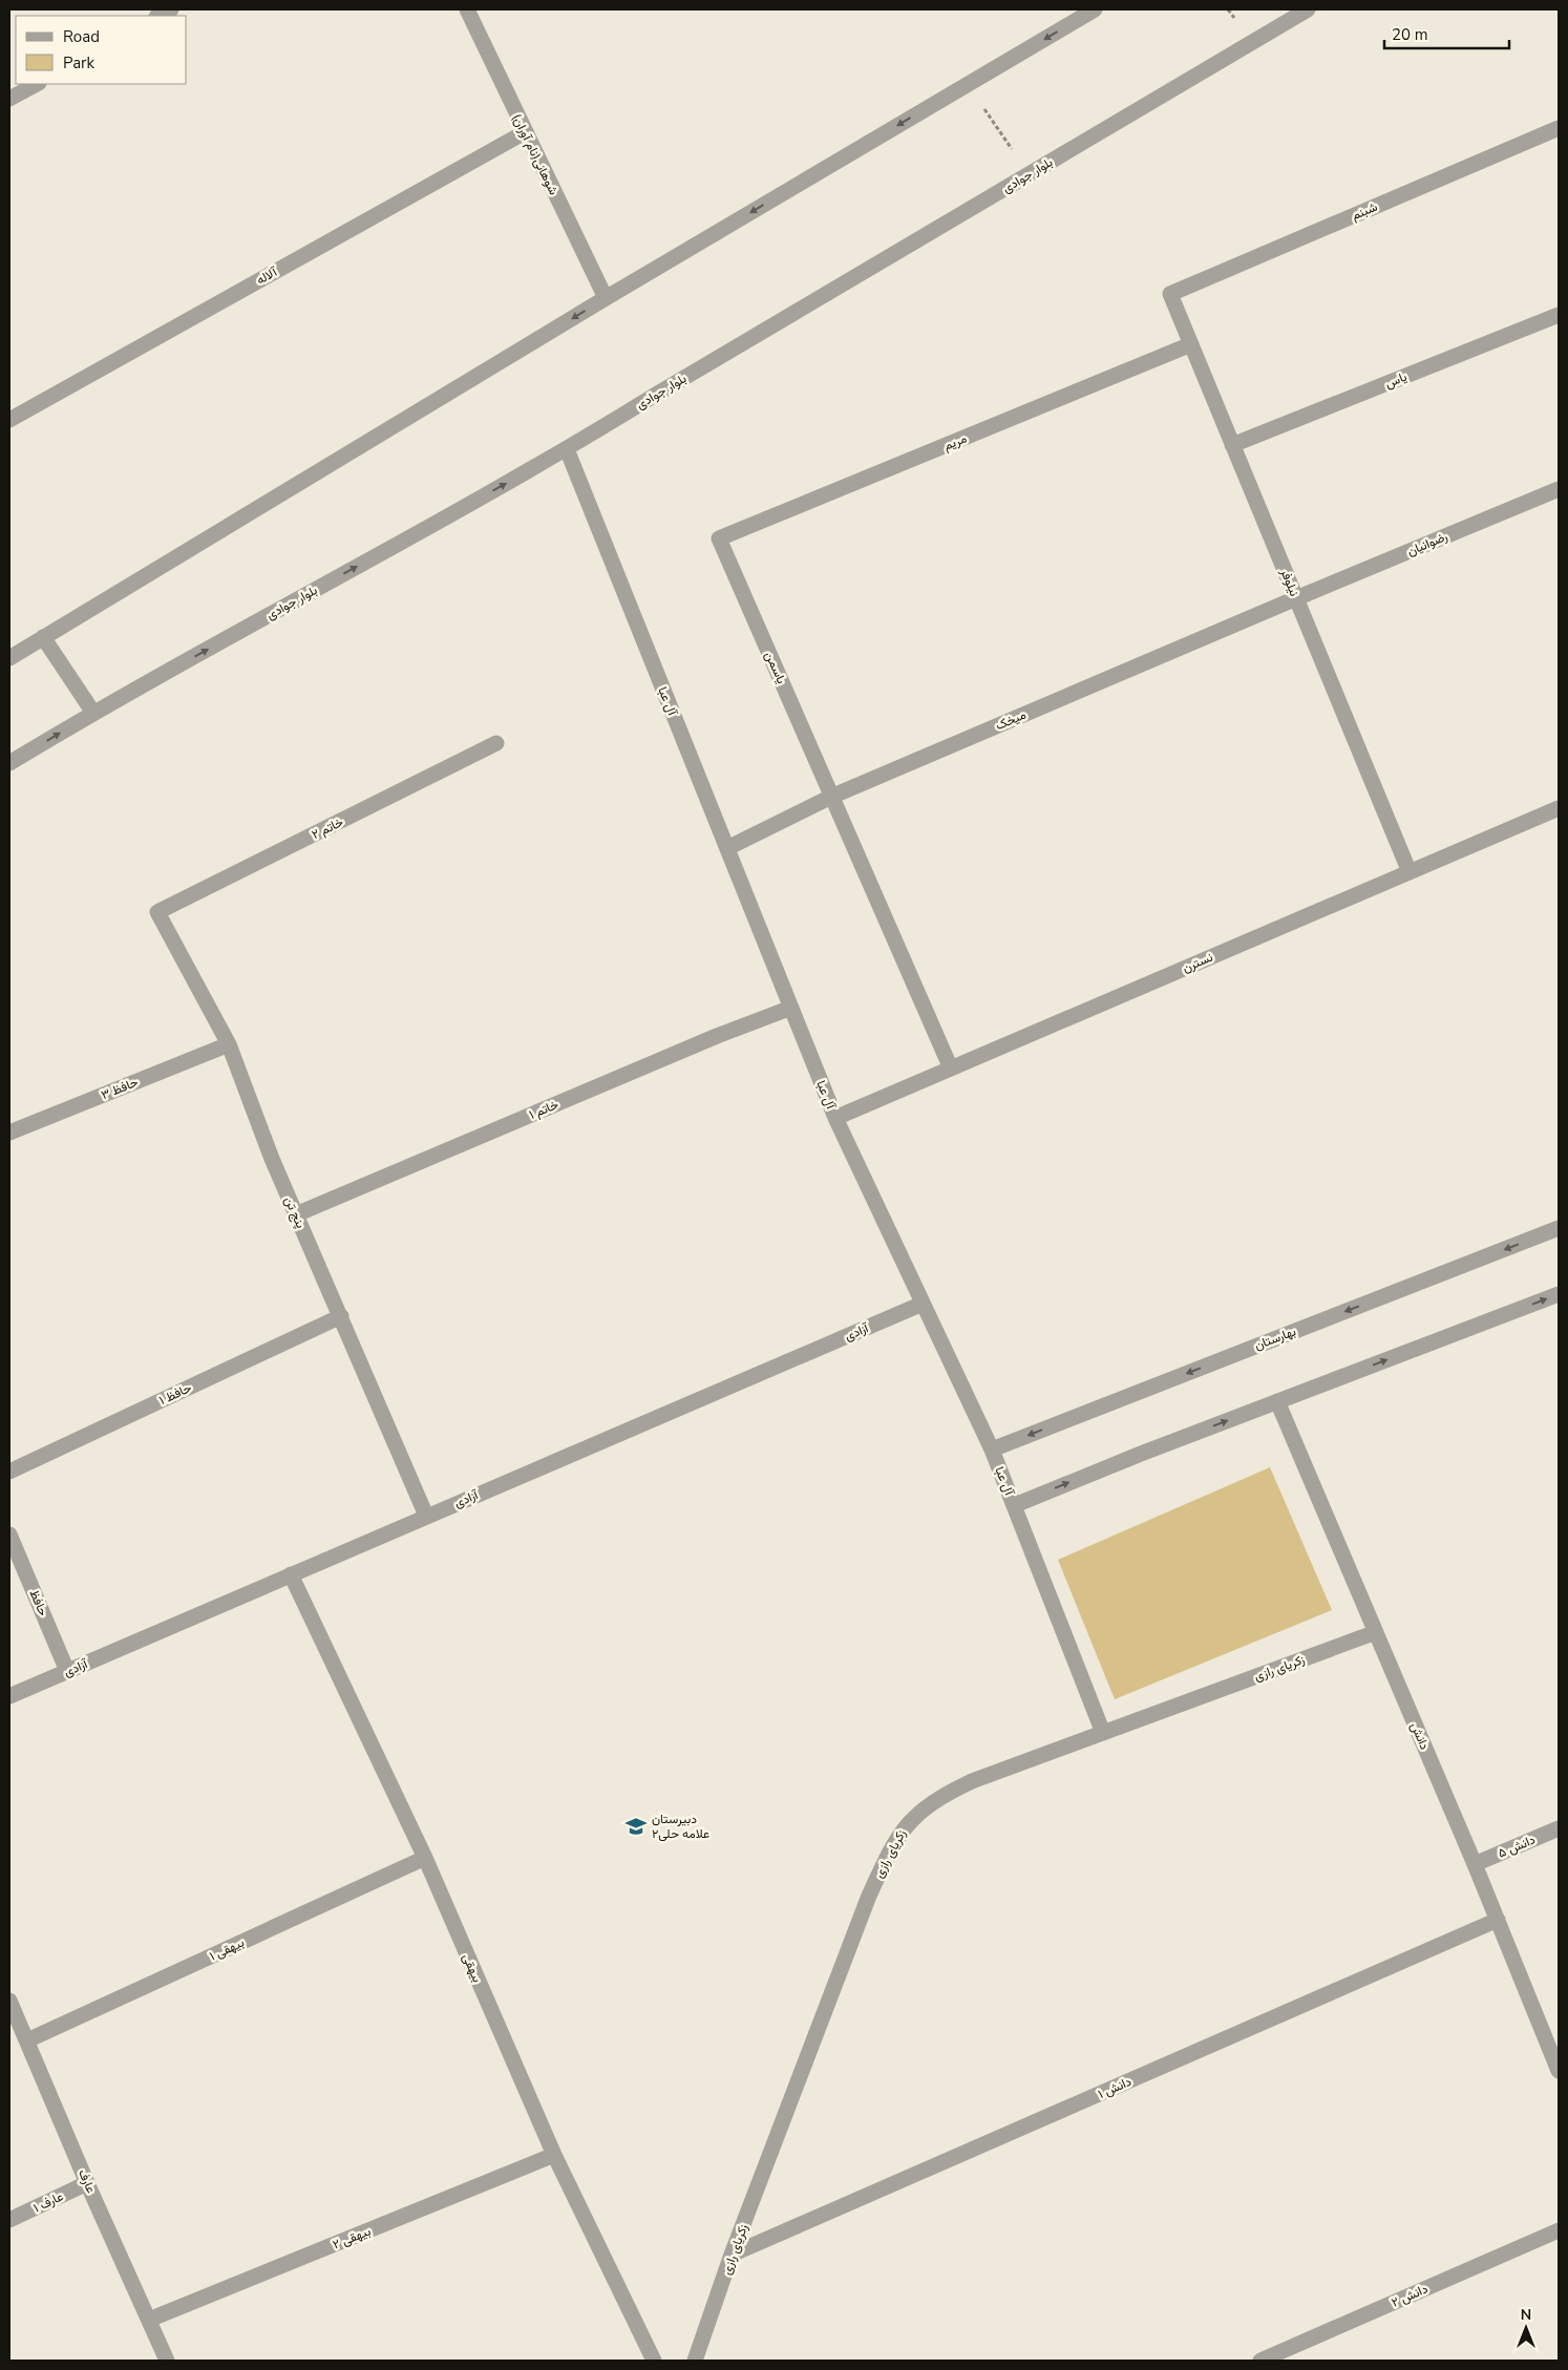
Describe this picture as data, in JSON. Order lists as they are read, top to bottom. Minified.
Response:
{"streets":{"street":["شوهانی(نام آوران)","بلوار جوادی","شبنم","آلاله","یاس","مریم","رضوانیان","نیلوفر","یاسمن","آل عبا","میخک","خاتم ۲","نسترن","حافظ ۳","خاتم ۱","پنج تن","آزادی","بهارستان","حافظ ۱","حافظ","زکریای رازی","دانش","دانش ۵","بیهقی ۱","بیهقی","دانش ۱","عارف","عارف ۱","بیهقی ۲","دانش ۲"]},"crossings":[["شوهانی(نام آوران)","آلاله"],["بلوار جوادی","آل عبا"],["شبنم","نیلوفر"],["یاس","نیلوفر"],["مریم","نیلوفر"],["مریم","یاسمن"],["رضوانیان","نیلوفر"],["رضوانیان","میخک"],["نیلوفر","میخک"],["نیلوفر","نسترن"],["یاسمن","میخک"],["یاسمن","نسترن"],["آل عبا","میخک"],["آل عبا","نسترن"],["آل عبا","خاتم ۱"],["آل عبا","آزادی"],["آل عبا","بهارستان"],["آل عبا","زکریای رازی"],["خاتم ۲","پنج تن"],["حافظ ۳","پنج تن"],["خاتم ۱","پنج تن"],["پنج تن","آزادی"],["پنج تن","حافظ ۱"],["آزادی","حافظ"],["آزادی","بیهقی"],["زکریای رازی","دانش"],["زکریای رازی","دانش ۱"],["دانش","دانش ۵"],["دانش","دانش ۱"],["بیهقی ۱","بیهقی"],["بیهقی ۱","عارف"],["بیهقی","بیهقی ۲"],["عارف","عارف ۱"],["عارف","بیهقی ۲"]],"places":{"school or university":["دبیرستان علامه حلی۲"]},"legend":["Road","Park"],"scale_bar":"20 m","north":"top"}
